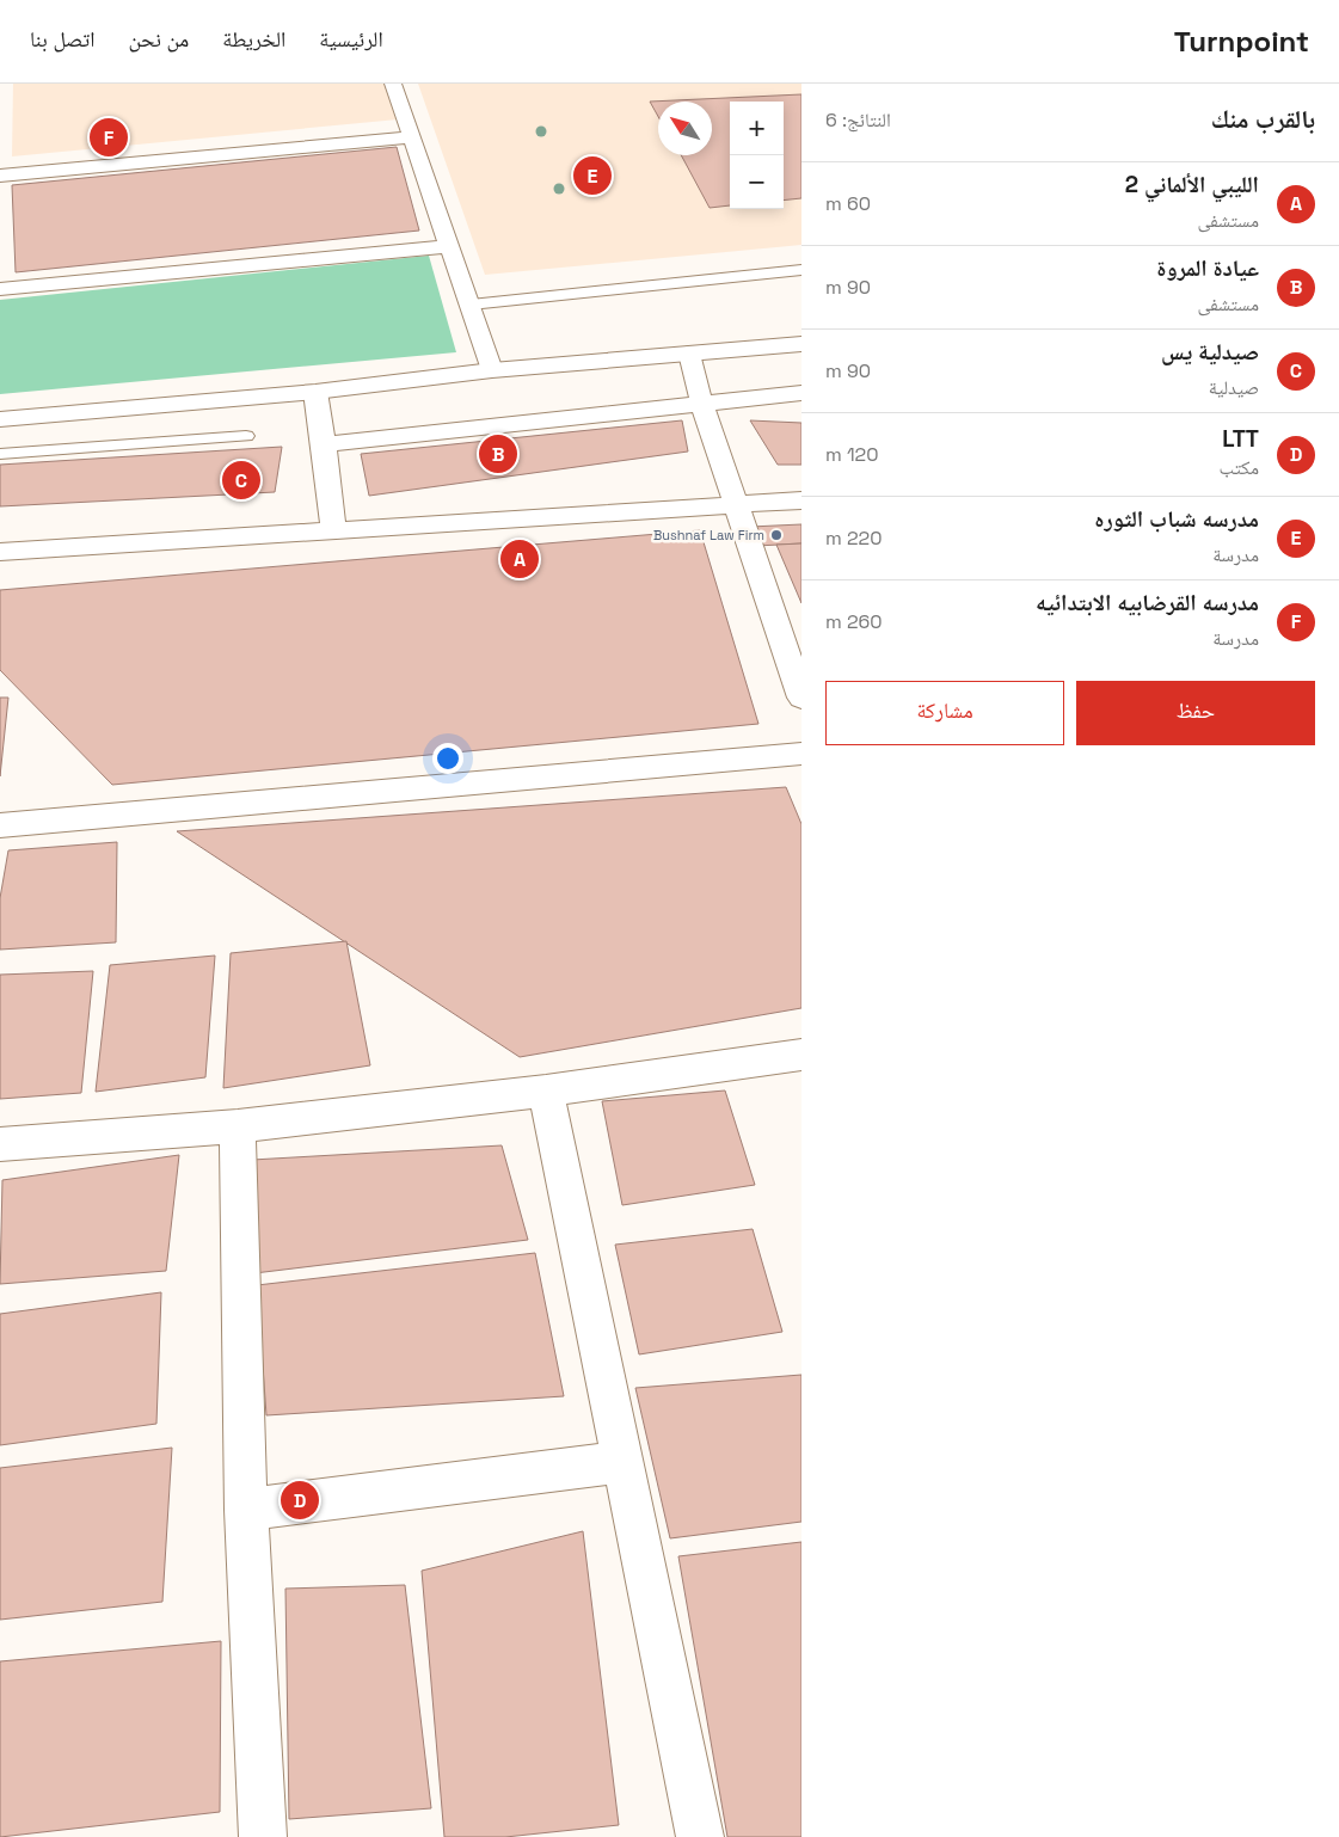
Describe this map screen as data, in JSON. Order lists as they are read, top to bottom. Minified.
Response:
{"places":["Bushnaf Law Firm"],"north":"top left","page":{"header":"Turnpoint","nav":["الرئيسية","الخريطة","من نحن","اتصل بنا"],"heading":["بالقرب منك","النتائج: 6"],"map_buttons":["+","−"],"pins":["F","E","B","C","A","D"],"list":[{"mark":"A","name":"الليبي الألماني 2","note":"مستشفى","value":"60 m"},{"mark":"B","name":"عيادة المروة","note":"مستشفى","value":"90 m"},{"mark":"C","name":"صيدلية يس","note":"صيدلية","value":"90 m"},{"mark":"D","name":"LTT","note":"مكتب","value":"120 m"},{"mark":"E","name":"مدرسه شباب الثوره","note":"مدرسة","value":"220 m"},{"mark":"F","name":"مدرسه القرضابيه الابتدائيه","note":"مدرسة","value":"260 m"}],"buttons":["حفظ","مشاركة"]}}
